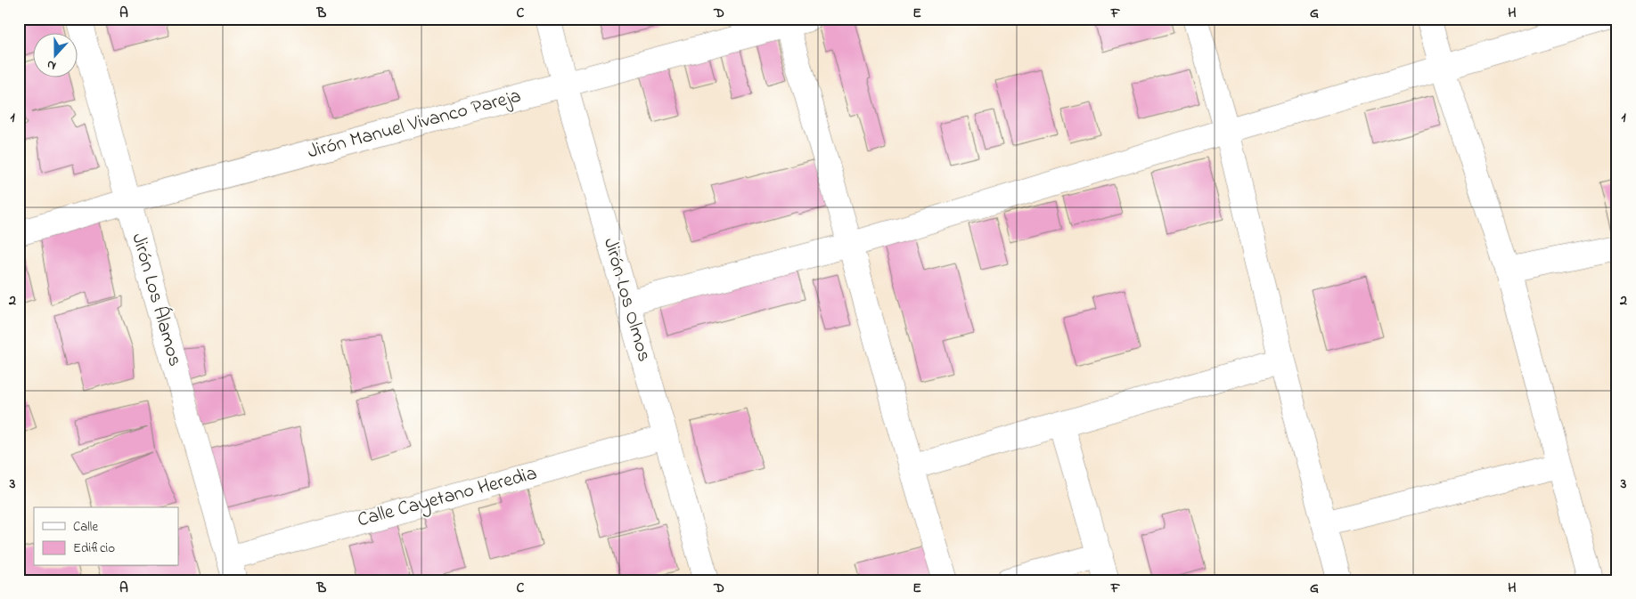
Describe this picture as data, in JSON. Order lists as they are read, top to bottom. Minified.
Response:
{"streets":{"street":["Jirón Manuel Vivanco Pareja","Jirón Los Álamos","Jirón Los Olmos","Calle Cayetano Heredia"]},"crossings":[["Jirón Manuel Vivanco Pareja","Jirón Los Álamos"],["Jirón Manuel Vivanco Pareja","Jirón Los Olmos"],["Jirón Los Álamos","Calle Cayetano Heredia"],["Jirón Los Olmos","Calle Cayetano Heredia"]],"legend":["Calle","Edificio"],"north":"bottom","grid":{"columns":["A","B","C","D","E","F","G","H"],"rows":["1","2","3"]}}
